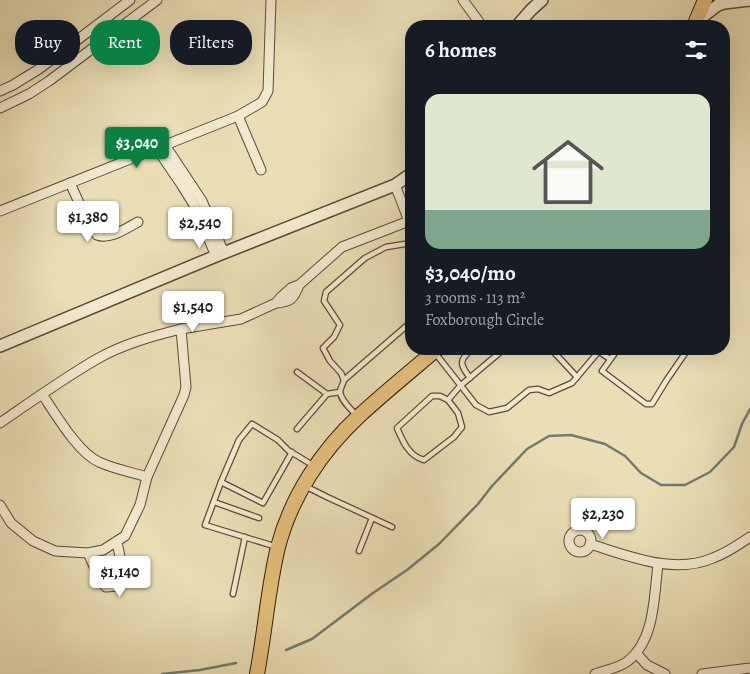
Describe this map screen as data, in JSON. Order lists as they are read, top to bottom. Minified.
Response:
{"page":{"chip":["Buy","Rent","Filters"],"heading":"6 homes","list":[{"name":"$3,040/mo","note":"3 rooms · 113 m² · Foxborough Circle"}],"price":["$3,040","$1,380","$2,540","$1,540","$2,230","$1,140"]}}
